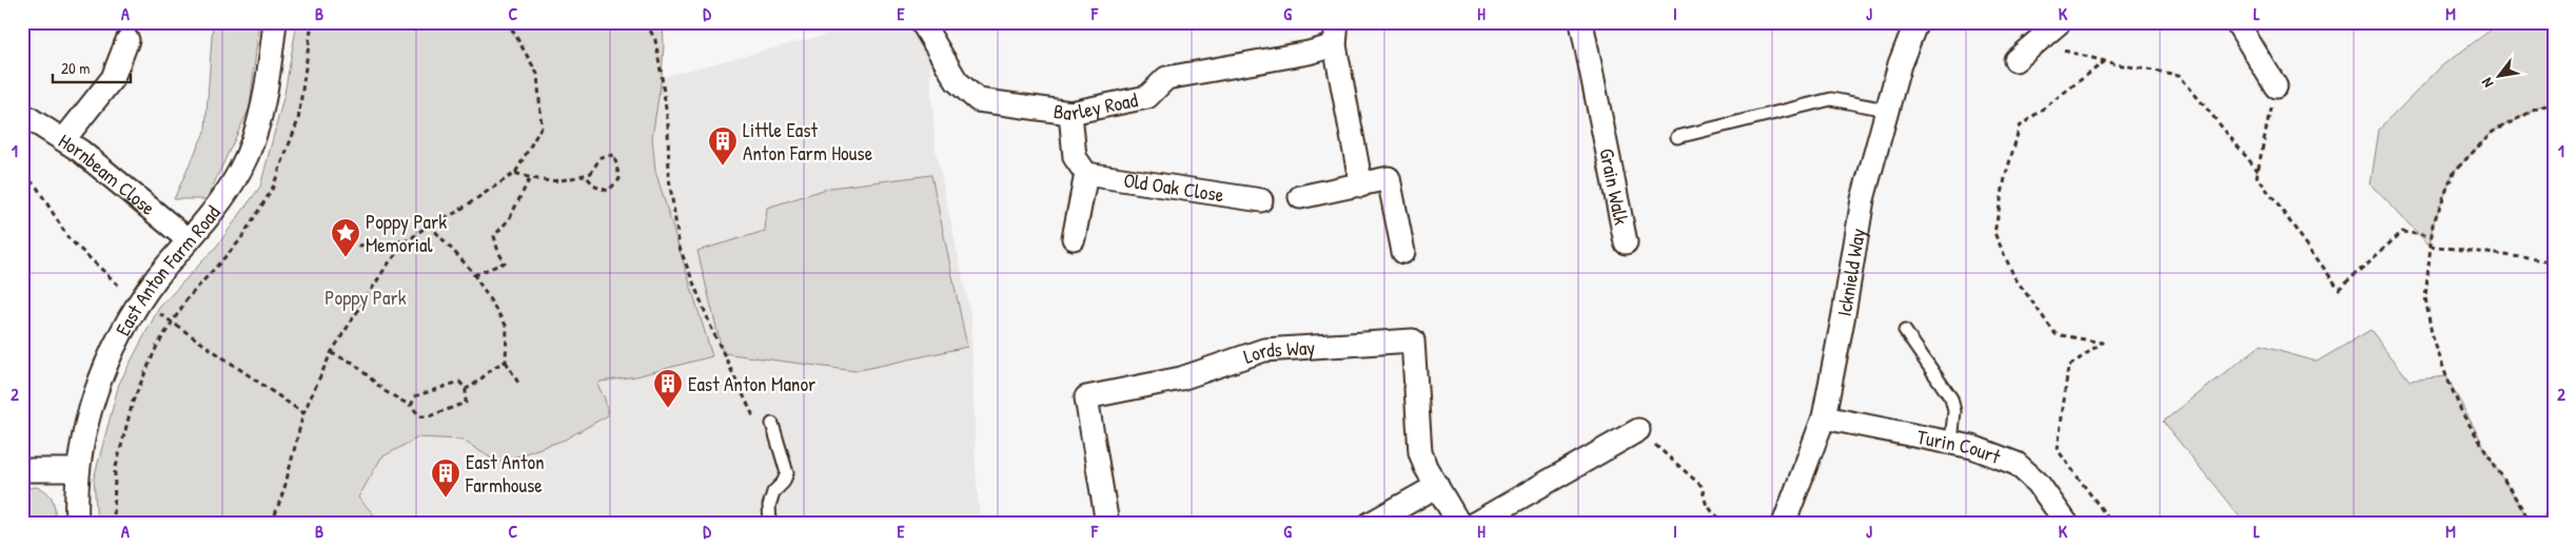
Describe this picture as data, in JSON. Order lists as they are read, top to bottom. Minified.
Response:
{"streets":{"street":["Barley Road","Hornbeam Close","Grain Walk","Old Oak Close","East Anton Farm Road","Icknield Way","Lords Way","Turin Court"]},"crossings":[["Hornbeam Close","East Anton Farm Road"],["Icknield Way","Turin Court"]],"parks":["Poppy Park"],"places":{"building":["Little East Anton Farm House","East Anton Manor","East Anton Farmhouse"],"place":["Poppy Park Memorial"]},"scale_bar":"20 m","north":"bottom left","grid":{"columns":["A","B","C","D","E","F","G","H","I","J","K","L","M"],"rows":["1","2"]}}
